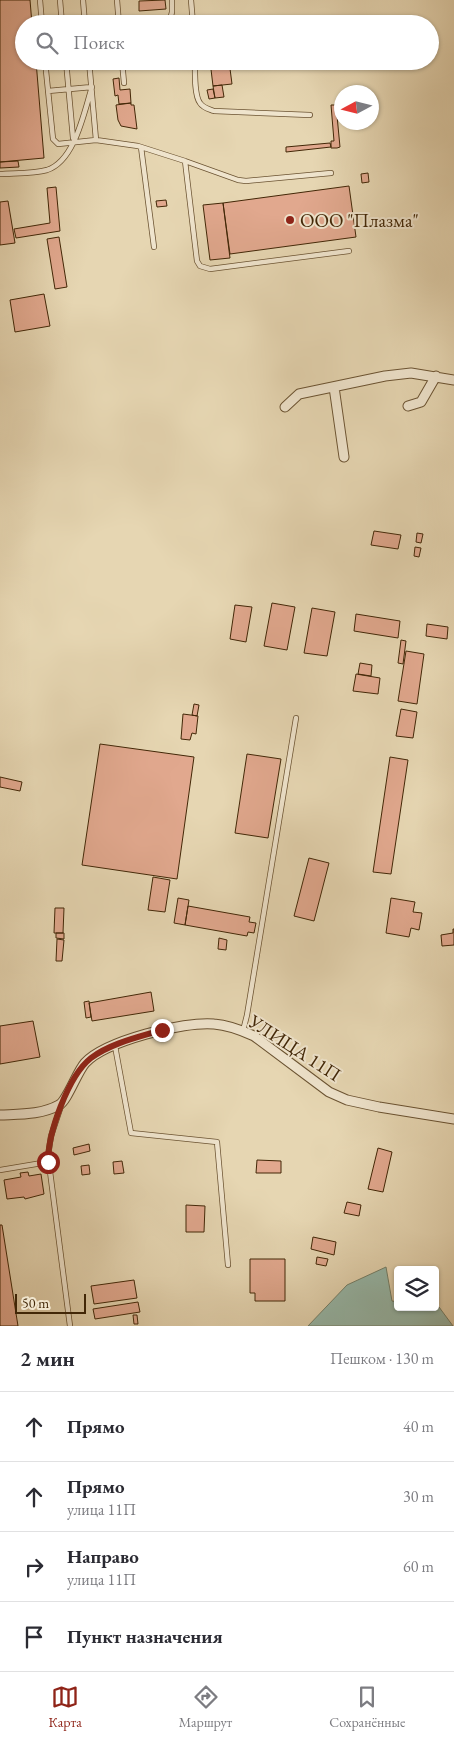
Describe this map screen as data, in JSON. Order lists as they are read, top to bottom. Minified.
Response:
{"streets":{"street":["УЛИЦА 11П"]},"places":["ООО \"Плазма\""],"scale_bar":"50 m","north":"left","page":{"search":"Поиск","scale":"50 m","heading":["2 мин","Пешком · 130 m"],"list":[["Прямо","40 m"],["Прямо","улица 11П","30 m"],["Направо","улица 11П","60 m"],"Пункт назначения"],"nav":["Карта","Маршрут","Сохранённые"]}}
